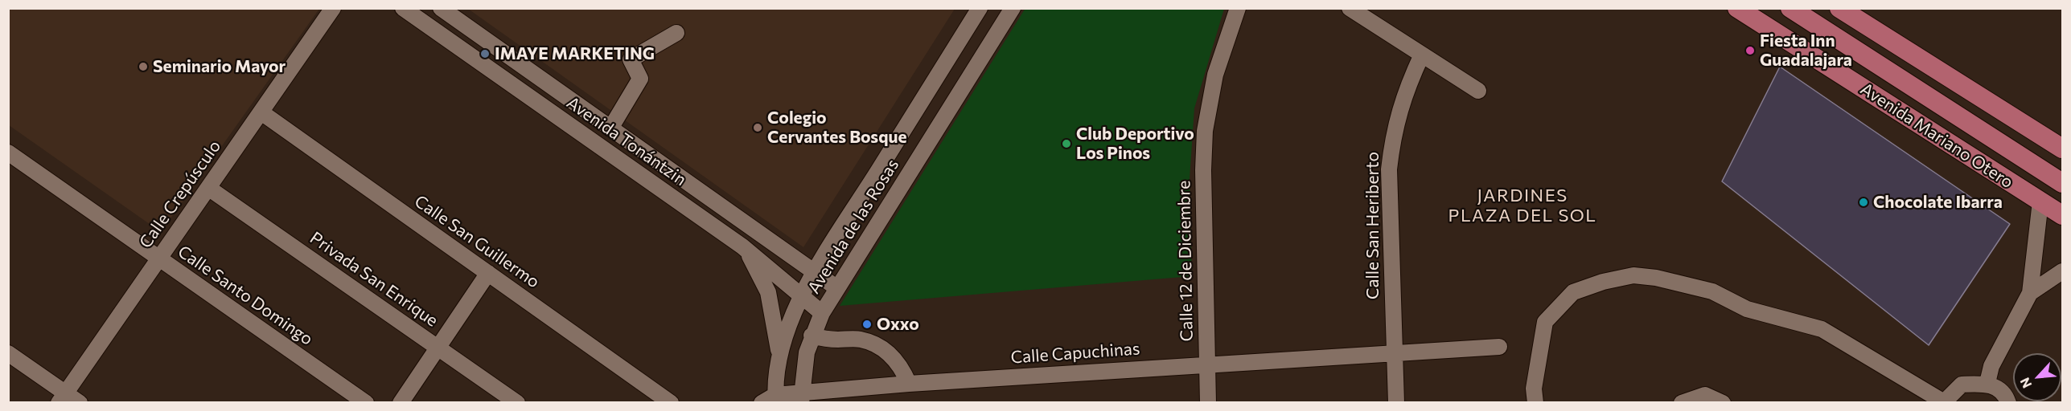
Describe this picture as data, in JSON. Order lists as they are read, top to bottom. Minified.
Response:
{"streets":{"main road":["Avenida Mariano Otero"],"street":["Avenida Tonántzin","Calle Crepúsculo","Calle San Heriberto","Avenida de las Rosas","Calle San Guillermo","Calle 12 de Diciembre","Privada San Enrique","Calle Santo Domingo","Calle Capuchinas"]},"crossings":[["Avenida Tonántzin","Avenida de las Rosas"],["Calle Crepúsculo","Calle San Guillermo"],["Calle Crepúsculo","Privada San Enrique"],["Calle Crepúsculo","Calle Santo Domingo"],["Calle San Heriberto","Calle Capuchinas"],["Avenida de las Rosas","Calle Capuchinas"],["Calle 12 de Diciembre","Calle Capuchinas"]],"districts":["JARDINES PLAZA DEL SOL"],"places":["Fiesta Inn Guadalajara","IMAYE MARKETING","Seminario Mayor","Colegio Cervantes Bosque","Club Deportivo Los Pinos","Chocolate Ibarra","Oxxo"],"north":"bottom left"}
